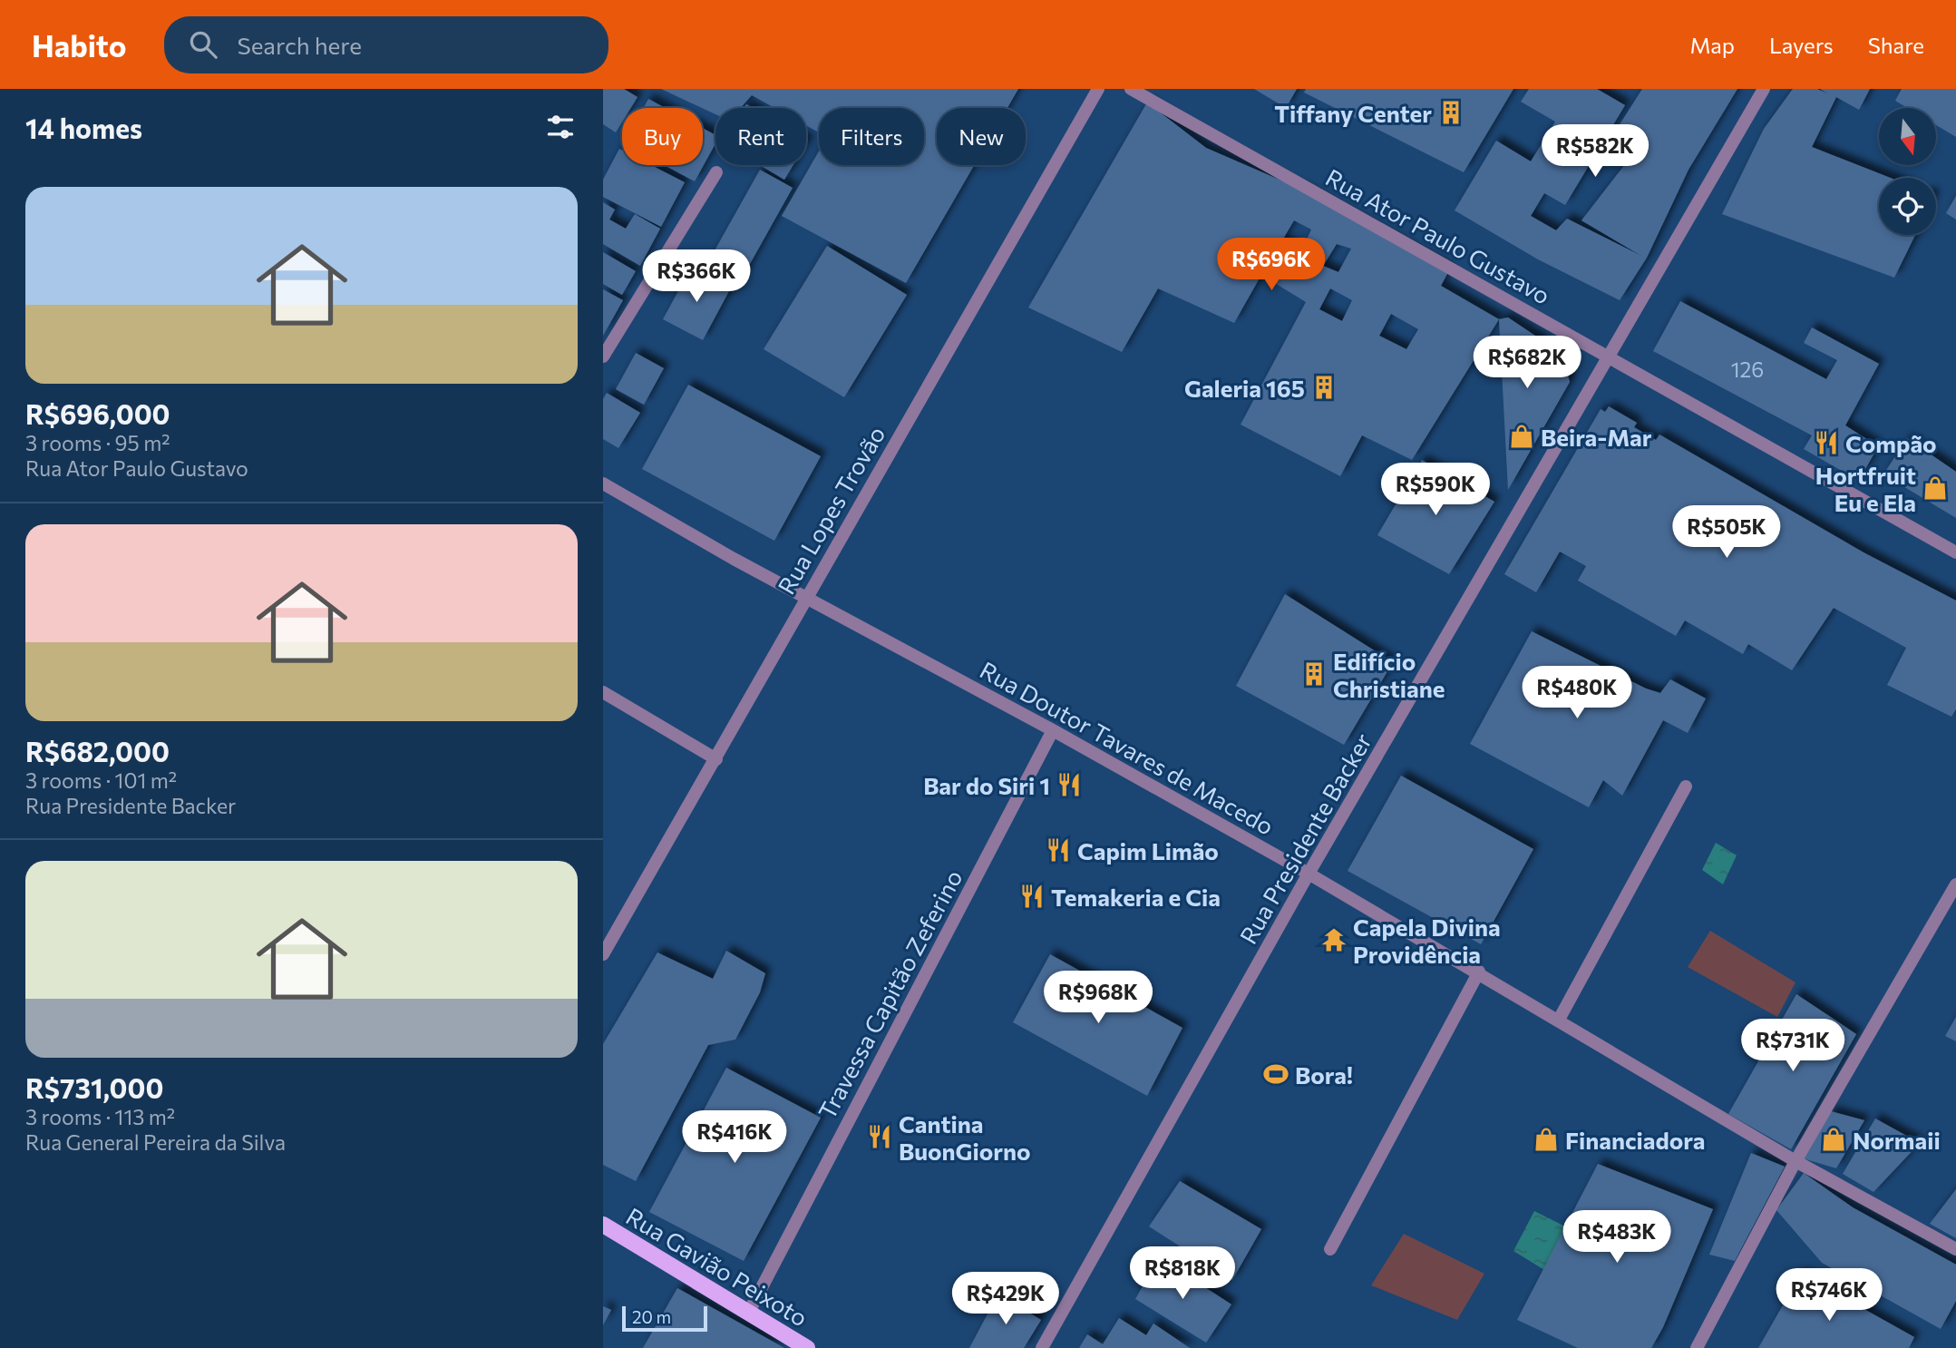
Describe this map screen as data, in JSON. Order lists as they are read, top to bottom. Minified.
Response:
{"streets":{"main road":["Rua Gavião Peixoto"],"street":["Rua Ator Paulo Gustavo","Rua Lopes Trovão","Rua Doutor Tavares de Macedo","Rua Presidente Backer","Travessa Capitão Zeferino"]},"crossings":[["Rua Ator Paulo Gustavo","Rua Presidente Backer"],["Rua Lopes Trovão","Rua Doutor Tavares de Macedo"],["Rua Doutor Tavares de Macedo","Rua Presidente Backer"],["Rua Doutor Tavares de Macedo","Travessa Capitão Zeferino"],["Travessa Capitão Zeferino","Rua Gavião Peixoto"]],"places":{"building":["Tiffany Center","Galeria 165","Edifício Christiane"],"shop":["Beira-Mar","Hortfruit Eu e Ela","Financiadora","Normaii"],"restaurant":["Compão","Bar do Siri 1","Capim Limão","Temakeria e Cia","Cantina BuonGiorno"],"temple":["Capela Divina Providência"],"sports":["Bora!"]},"house_numbers":["126"],"scale_bar":"20 m","north":"bottom","page":{"header":"Habito","search":"Search here","nav":["Map","Layers","Share"],"heading":"14 homes","chip":["Buy","Rent","Filters","New"],"price":["R$582K","R$696K","R$366K","R$682K","R$590K","R$505K","R$480K","R$968K","R$731K","R$416K","R$483K","R$818K","R$746K","R$429K"],"list":[{"name":"R$696,000","note":"3 rooms · 95 m² · Rua Ator Paulo Gustavo"},{"name":"R$682,000","note":"3 rooms · 101 m² · Rua Presidente Backer"},{"name":"R$731,000","note":"3 rooms · 113 m² · Rua General Pereira da Silva"}],"scale":"20 m"}}
